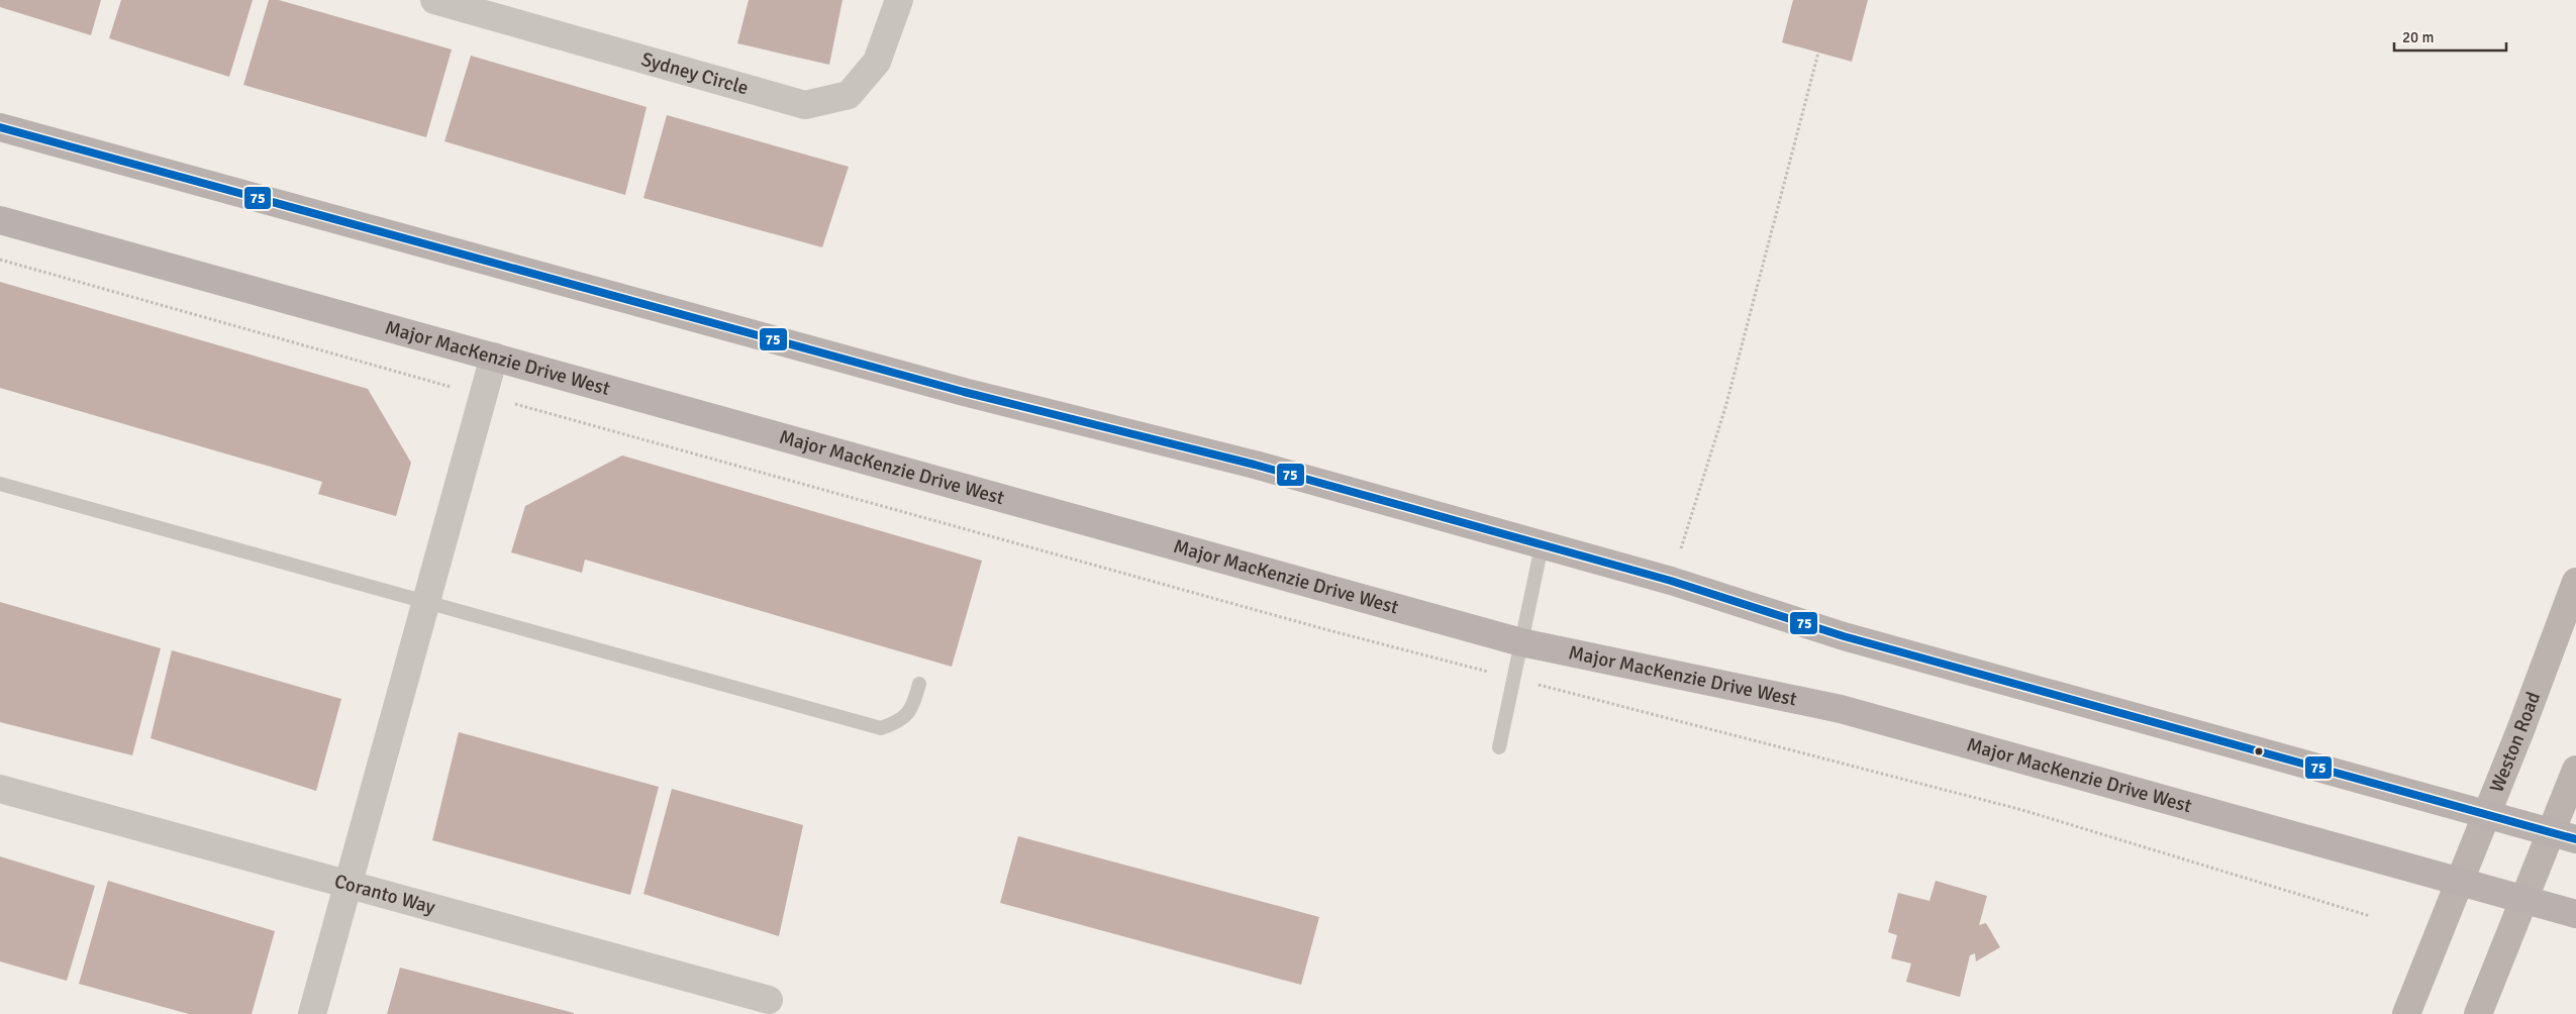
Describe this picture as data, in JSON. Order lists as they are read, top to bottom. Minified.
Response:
{"streets":{"main road":["Major MacKenzie Drive West","Weston Road"],"street":["Sydney Circle","Coranto Way"]},"crossings":[["Major MacKenzie Drive West","Weston Road"]],"lines":["transit line 75"],"scale_bar":"20 m"}
